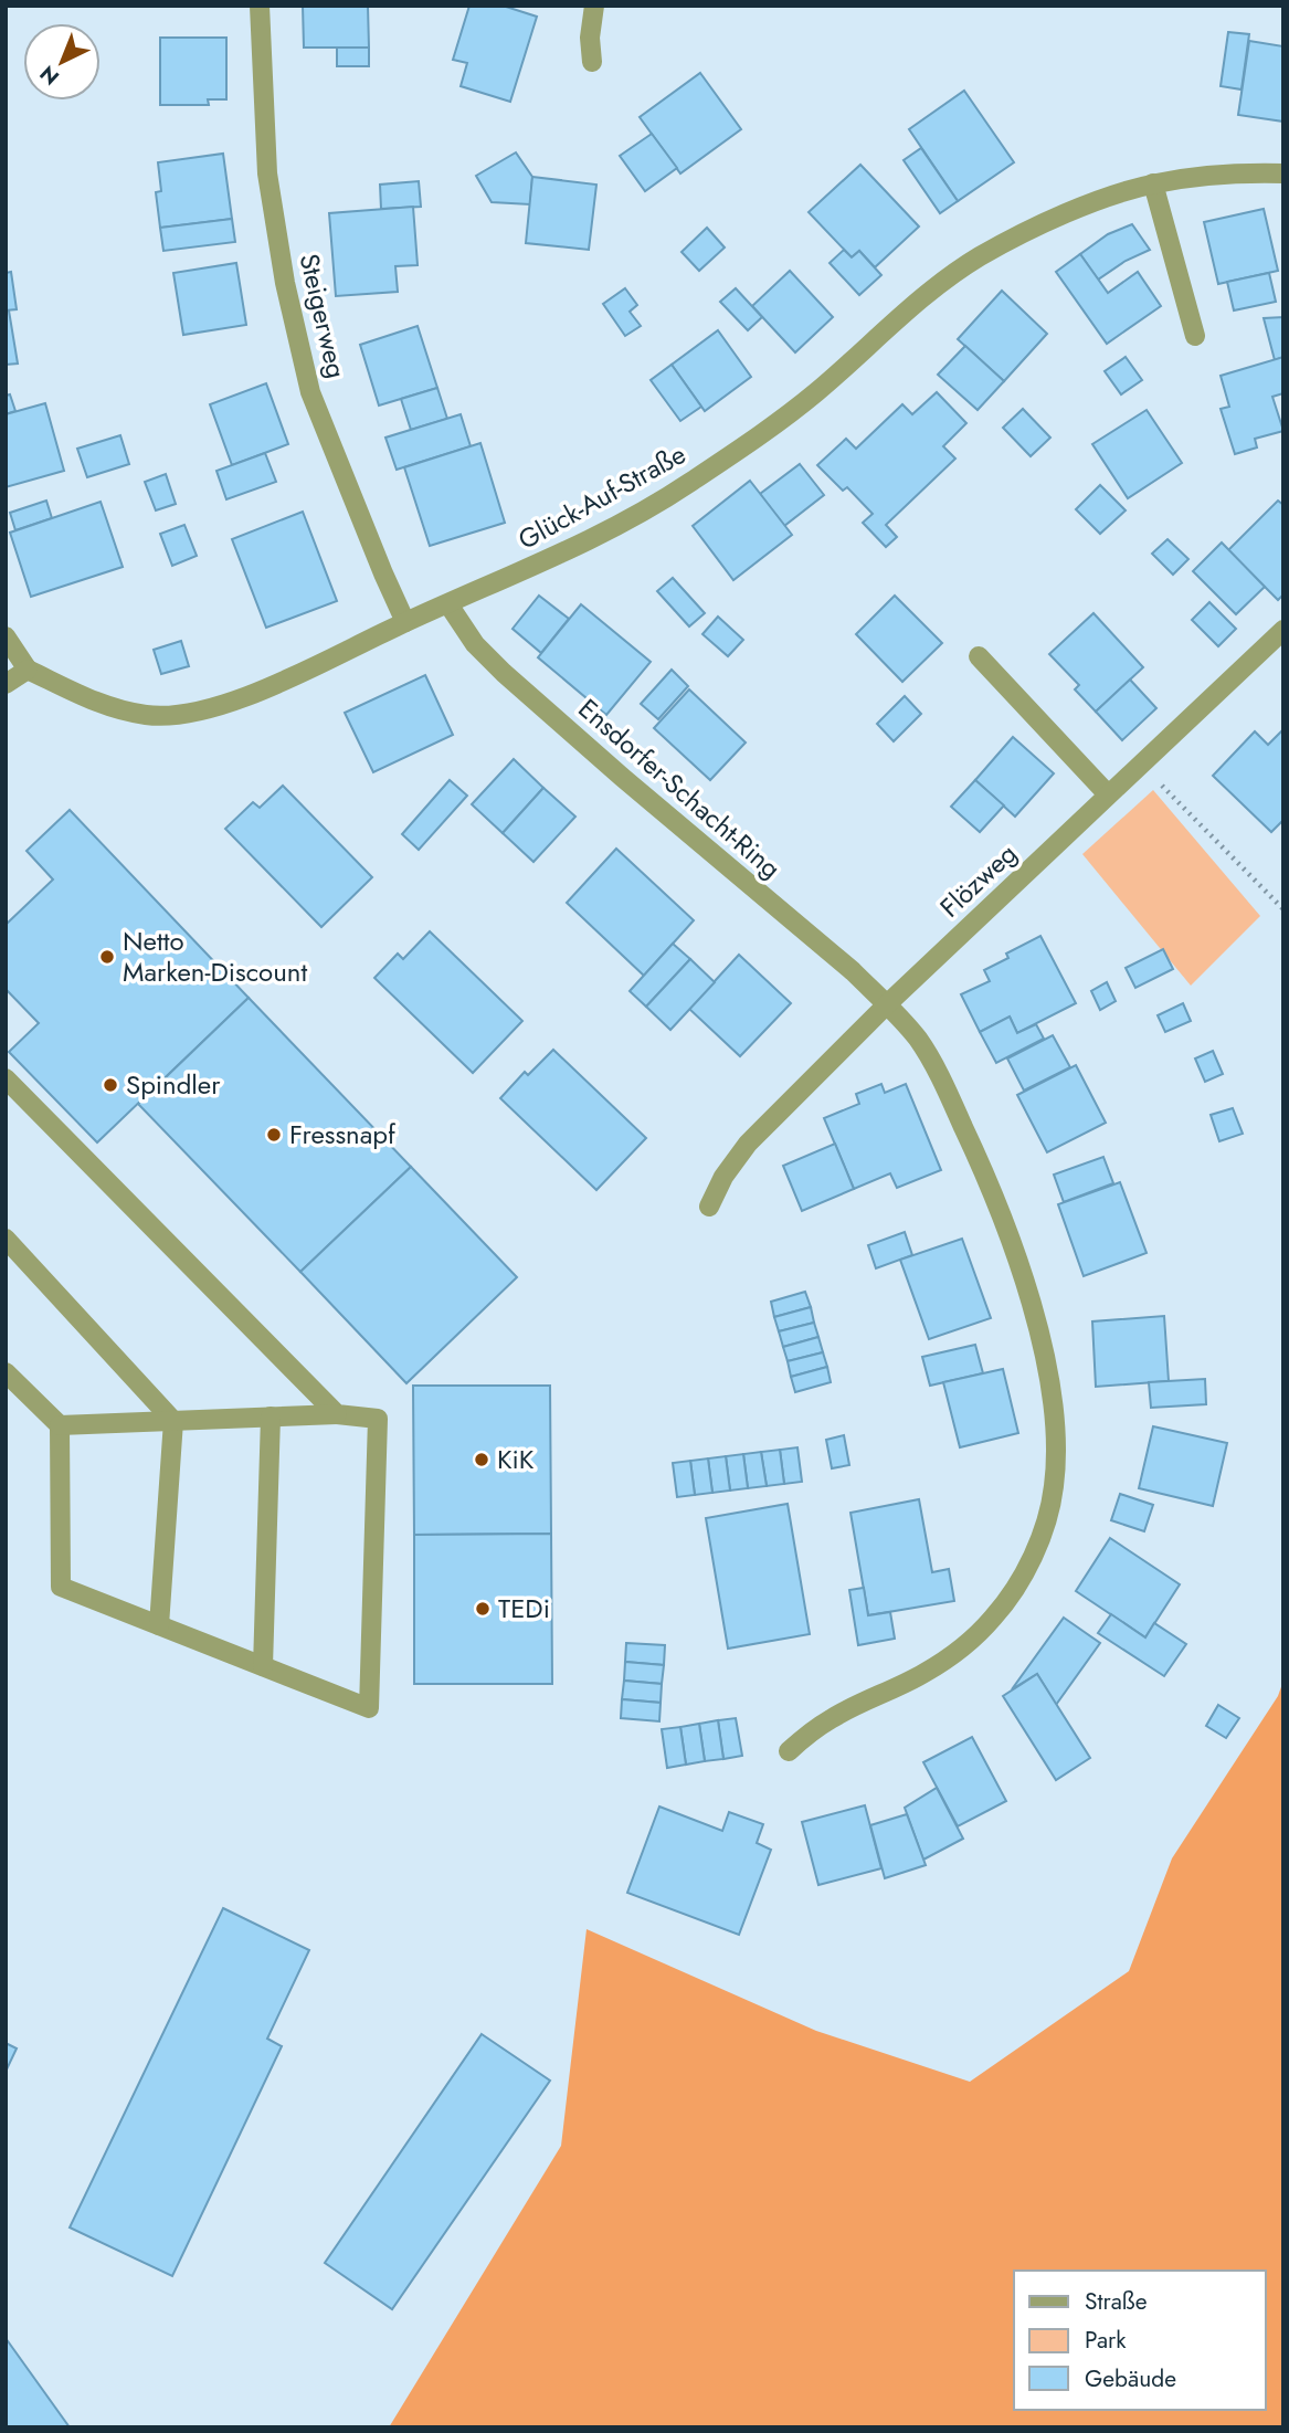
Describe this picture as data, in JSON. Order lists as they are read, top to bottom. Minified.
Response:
{"streets":{"street":["Steigerweg","Glück-Auf-Straße","Ensdorfer-Schacht-Ring","Flözweg"]},"crossings":[["Steigerweg","Glück-Auf-Straße"],["Glück-Auf-Straße","Ensdorfer-Schacht-Ring"],["Ensdorfer-Schacht-Ring","Flözweg"]],"places":["Netto Marken-Discount","Spindler","Fressnapf","KiK","TEDi"],"legend":["Straße","Park","Gebäude"],"north":"bottom left"}
